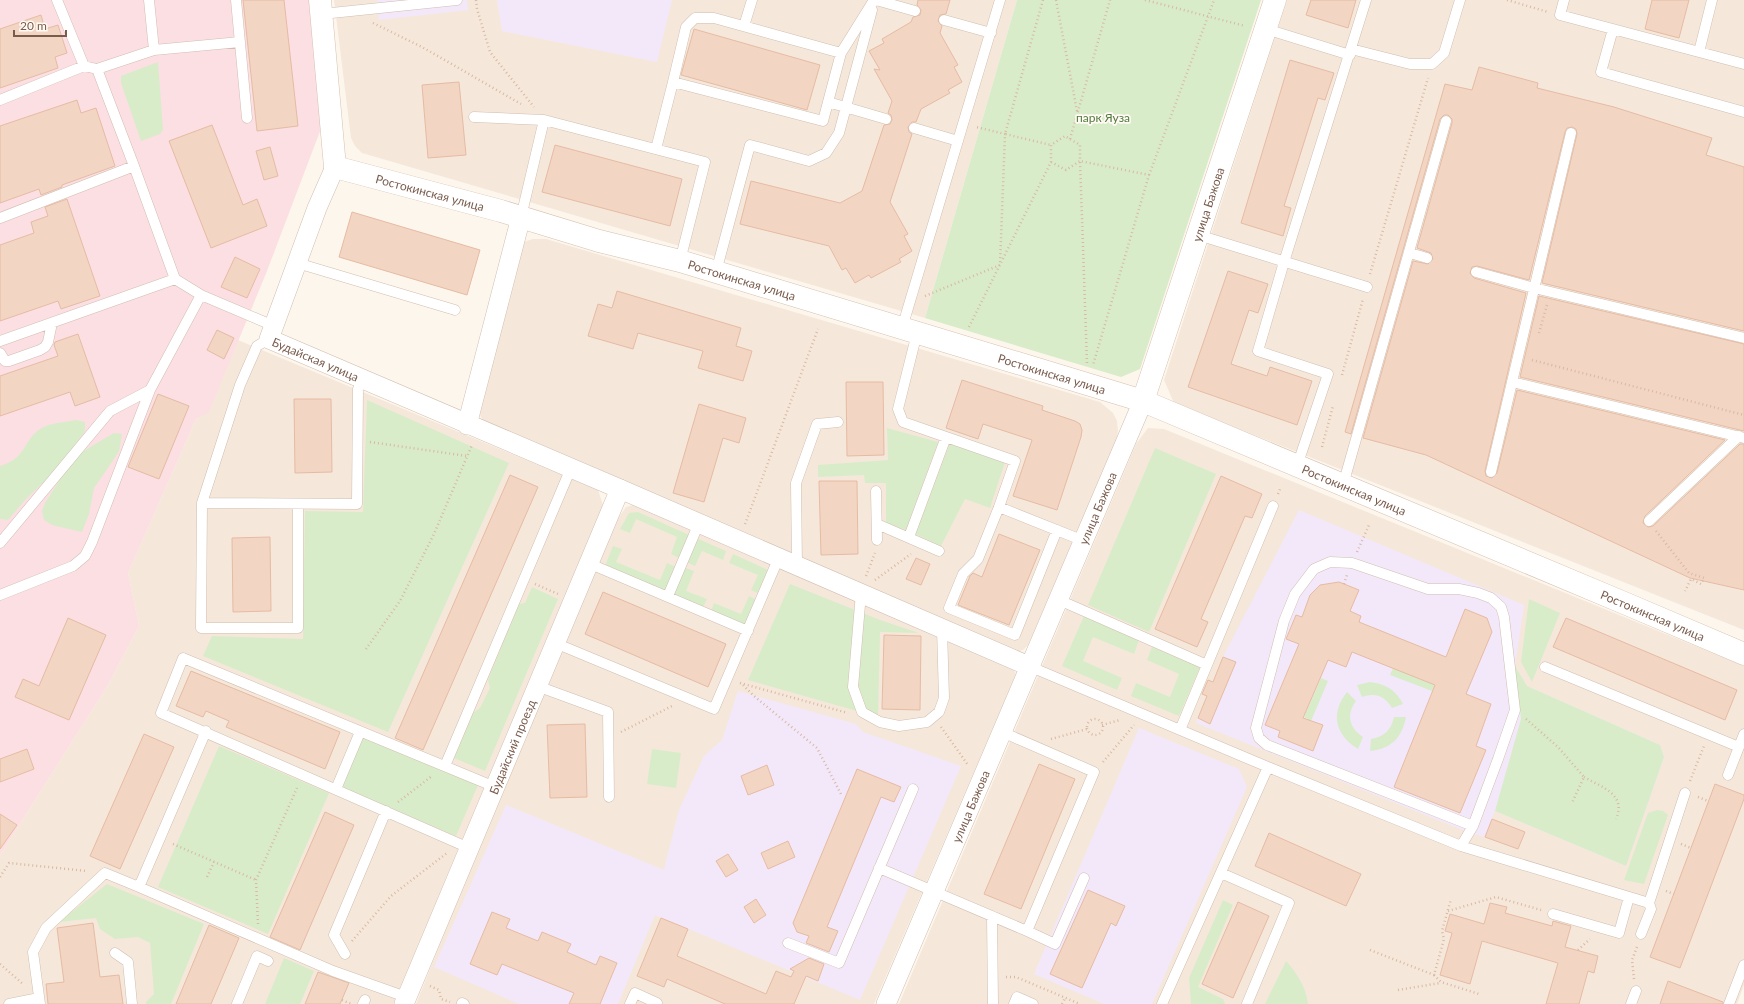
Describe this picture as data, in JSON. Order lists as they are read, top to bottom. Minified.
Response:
{"streets":{"street":["Ростокинская улица","улица Бажова","Будайская улица","Будайский проезд"]},"crossings":[["Ростокинская улица","улица Бажова"],["Ростокинская улица","Будайская улица"],["улица Бажова","Будайская улица"],["Будайская улица","Будайский проезд"]],"parks":["парк Яуза"],"scale_bar":"20 m"}
